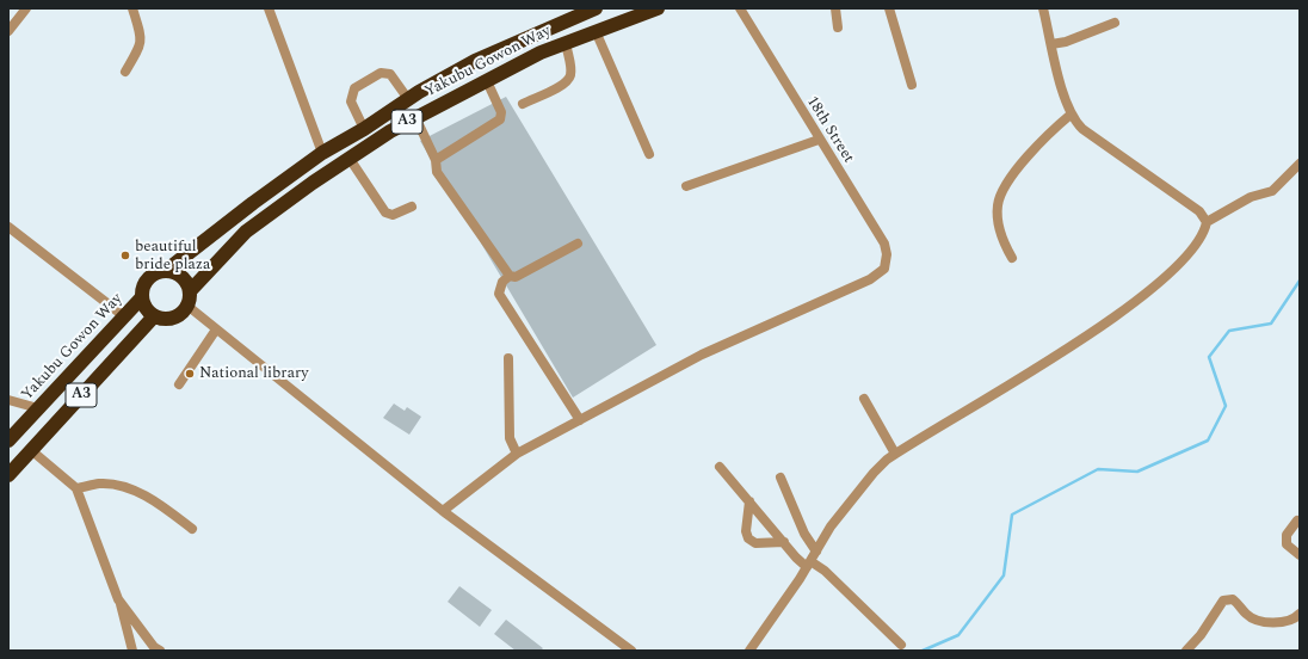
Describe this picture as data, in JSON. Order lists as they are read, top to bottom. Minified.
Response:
{"streets":{"highway":["Yakubu Gowon Way","A3"],"street":["18th Street"]},"crossings":[["Yakubu Gowon Way","A3"]],"places":["beautiful bride plaza","National library"]}
